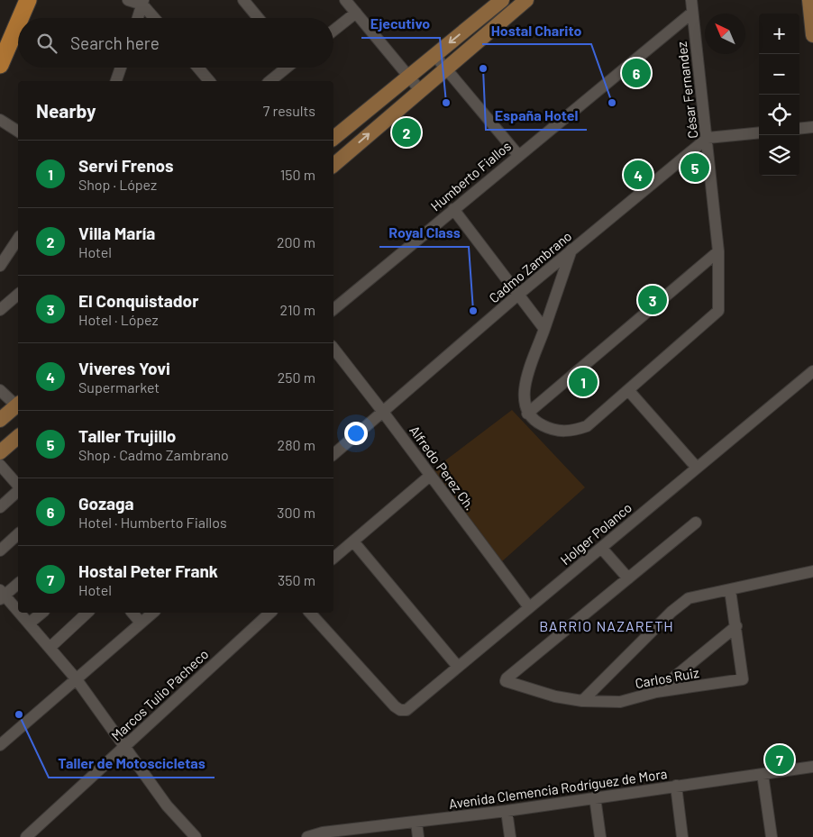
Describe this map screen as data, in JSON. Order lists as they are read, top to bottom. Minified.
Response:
{"streets":{"street":["César Fernandez","Humberto Fiallos","Cadmo Zambrano","Alfredo Perez Ch.","Holger Polanco","Carlos Ruiz","Marcos Tulio Pacheco","Avenida Clemencia Rodríguez de Mora"]},"crossings":[["César Fernandez","Humberto Fiallos"],["César Fernandez","Cadmo Zambrano"],["Cadmo Zambrano","Alfredo Perez Ch."],["Alfredo Perez Ch.","Holger Polanco"]],"districts":["BARRIO NAZARETH"],"places":["España Hotel","Ejecutivo","Hostal Charito","Royal Class","Taller de Motoscicletas"],"north":"top left","page":{"map_buttons":["+","−"],"search":"Search here","pins":["6","2","5","4","3","1","7"],"heading":["Nearby","7 results"],"list":[{"mark":"1","name":"Servi Frenos","note":"Shop · López","value":"150 m"},{"mark":"2","name":"Villa María","note":"Hotel","value":"200 m"},{"mark":"3","name":"El Conquistador","note":"Hotel · López","value":"210 m"},{"mark":"4","name":"Viveres Yovi","note":"Supermarket","value":"250 m"},{"mark":"5","name":"Taller Trujillo","note":"Shop · Cadmo Zambrano","value":"280 m"},{"mark":"6","name":"Gozaga","note":"Hotel · Humberto Fiallos","value":"300 m"},{"mark":"7","name":"Hostal Peter Frank","note":"Hotel","value":"350 m"}]}}
